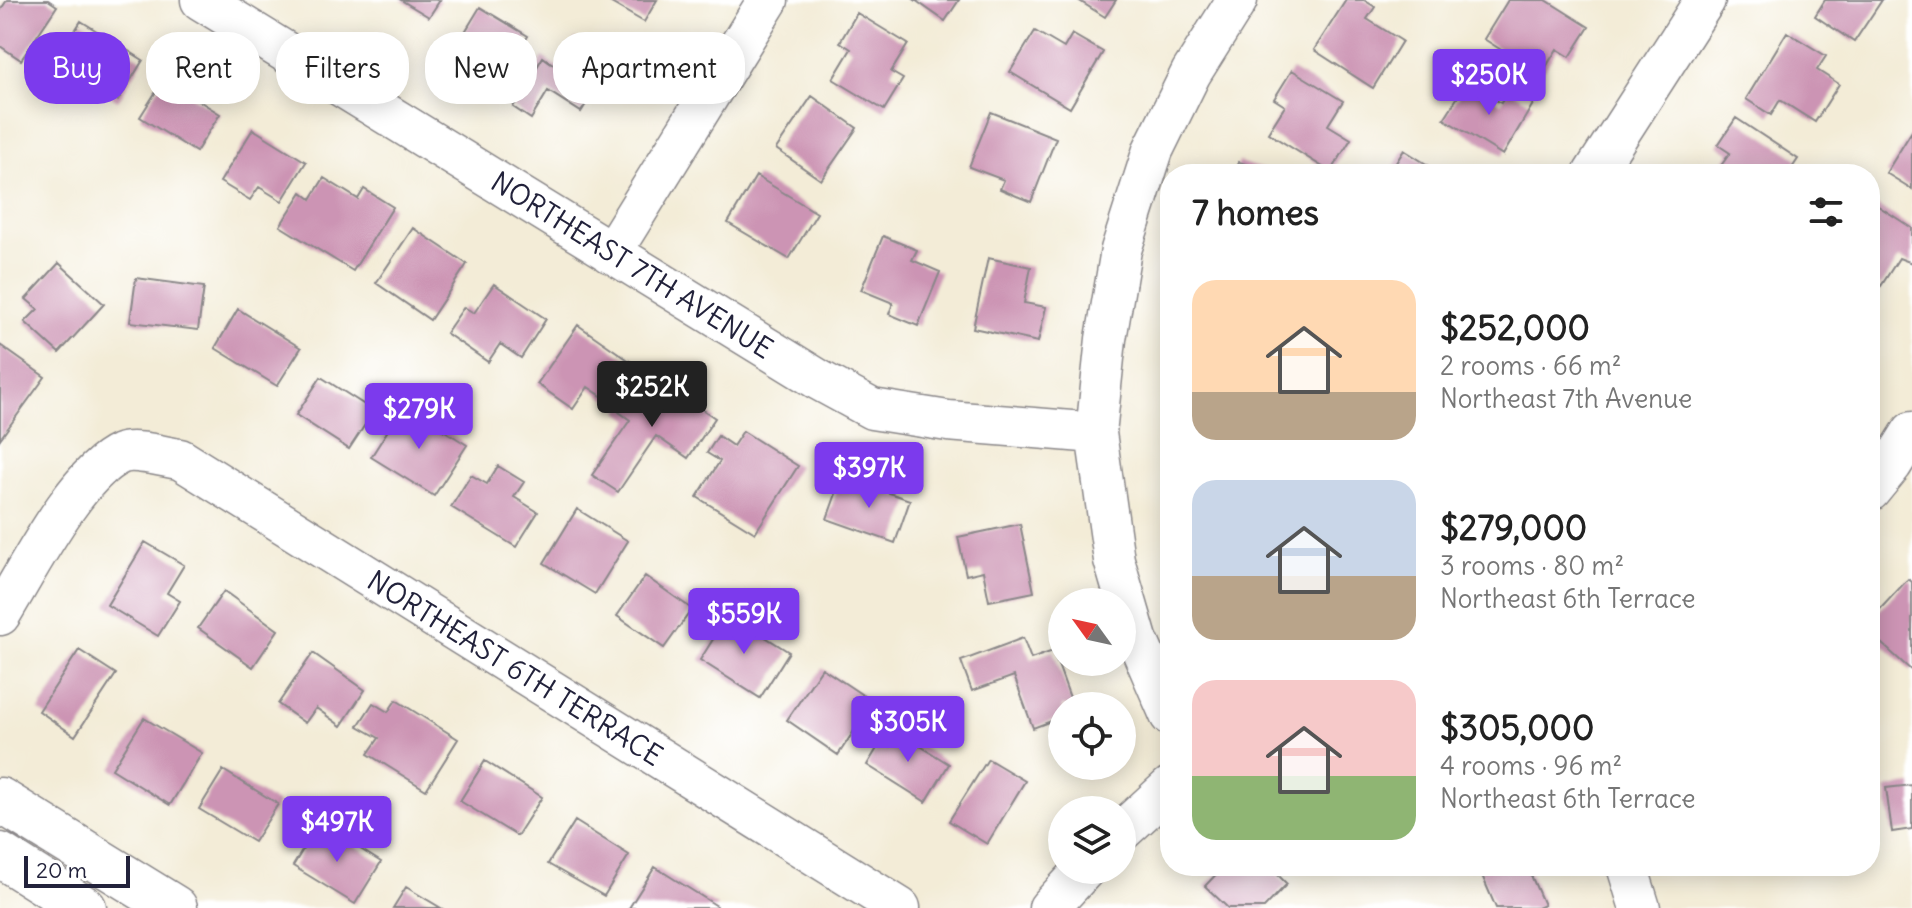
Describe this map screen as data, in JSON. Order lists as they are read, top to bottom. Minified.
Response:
{"streets":{"street":["NORTHEAST 7TH AVENUE","NORTHEAST 6TH TERRACE"]},"scale_bar":"20 m","north":"top left","page":{"chip":["Buy","Rent","Filters","New","Apartment"],"price":["$250K","$252K","$279K","$397K","$559K","$305K","$497K"],"heading":"7 homes","list":[{"name":"$252,000","note":"2 rooms · 66 m² · Northeast 7th Avenue"},{"name":"$279,000","note":"3 rooms · 80 m² · Northeast 6th Terrace"},{"name":"$305,000","note":"4 rooms · 96 m² · Northeast 6th Terrace"}],"scale":"20 m"}}
